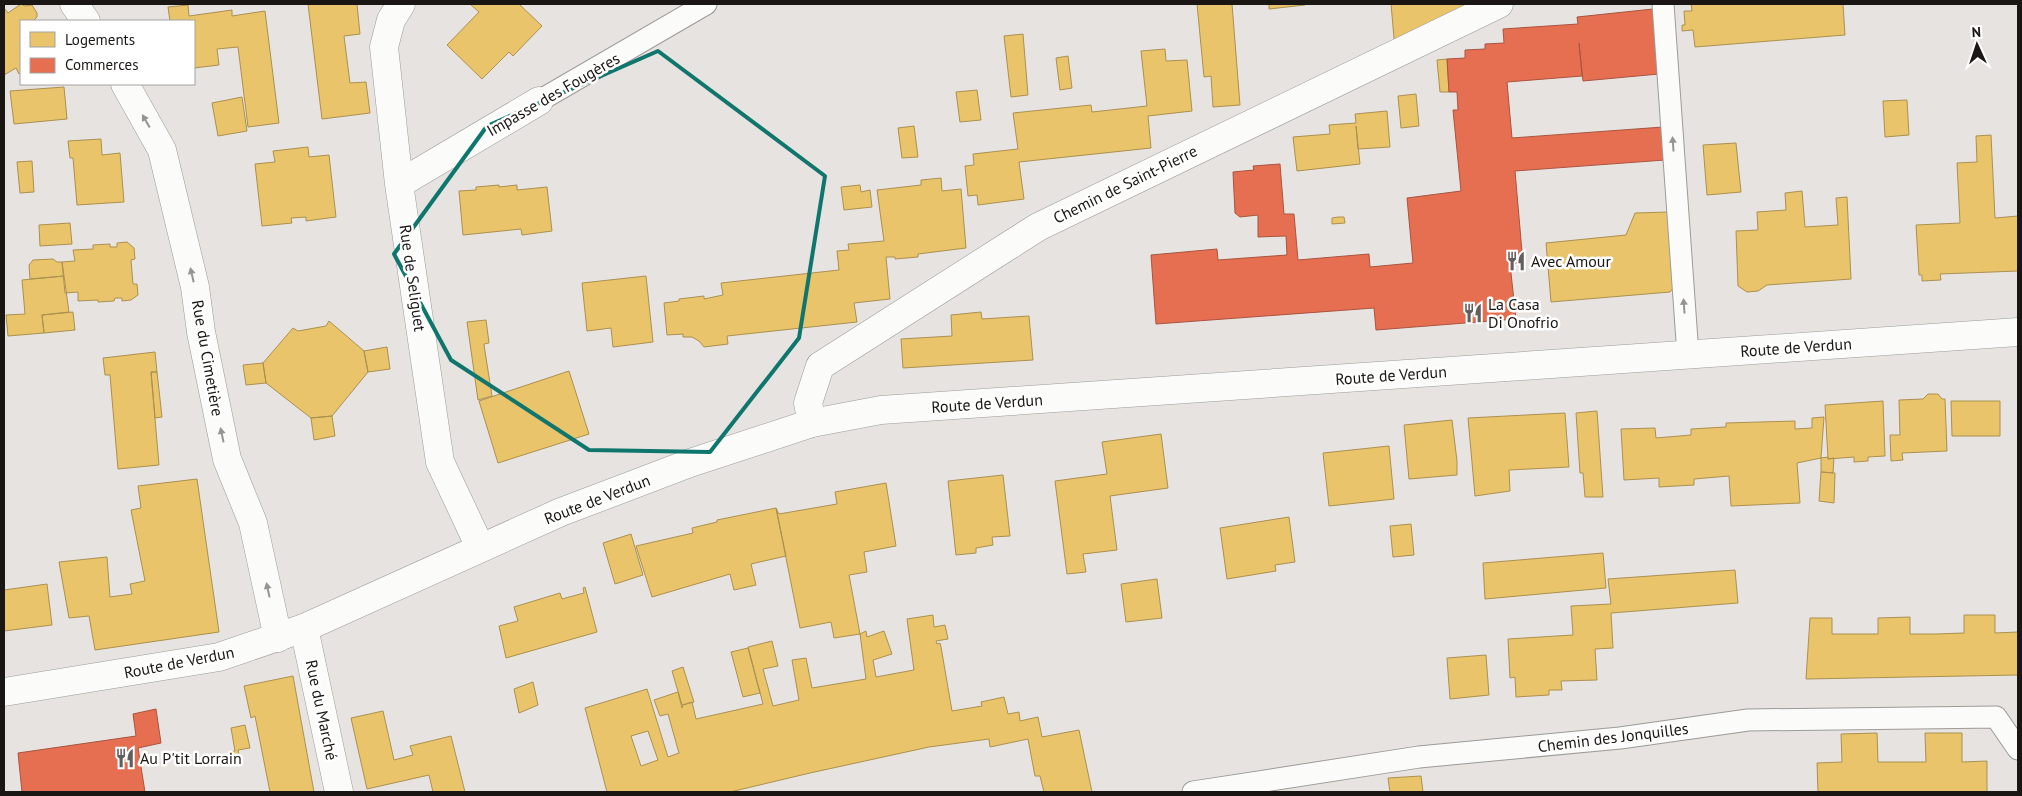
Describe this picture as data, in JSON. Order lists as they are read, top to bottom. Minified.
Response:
{"streets":{"street":["Impasse des Fougères","Chemin de Saint-Pierre","Rue de Seliguet","Route de Verdun","Rue du Cimetière","Rue du Marché"],"lane":["Chemin des Jonquilles"]},"crossings":[["Impasse des Fougères","Rue de Seliguet"],["Chemin de Saint-Pierre","Route de Verdun"],["Rue de Seliguet","Route de Verdun"],["Route de Verdun","Rue du Cimetière"],["Route de Verdun","Rue du Marché"]],"one_way":["Rue du Cimetière"],"places":{"restaurant":["Avec Amour","La Casa Di Onofrio","Au P'tit Lorrain"]},"legend":["Logements","Commerces"],"north":"top"}
